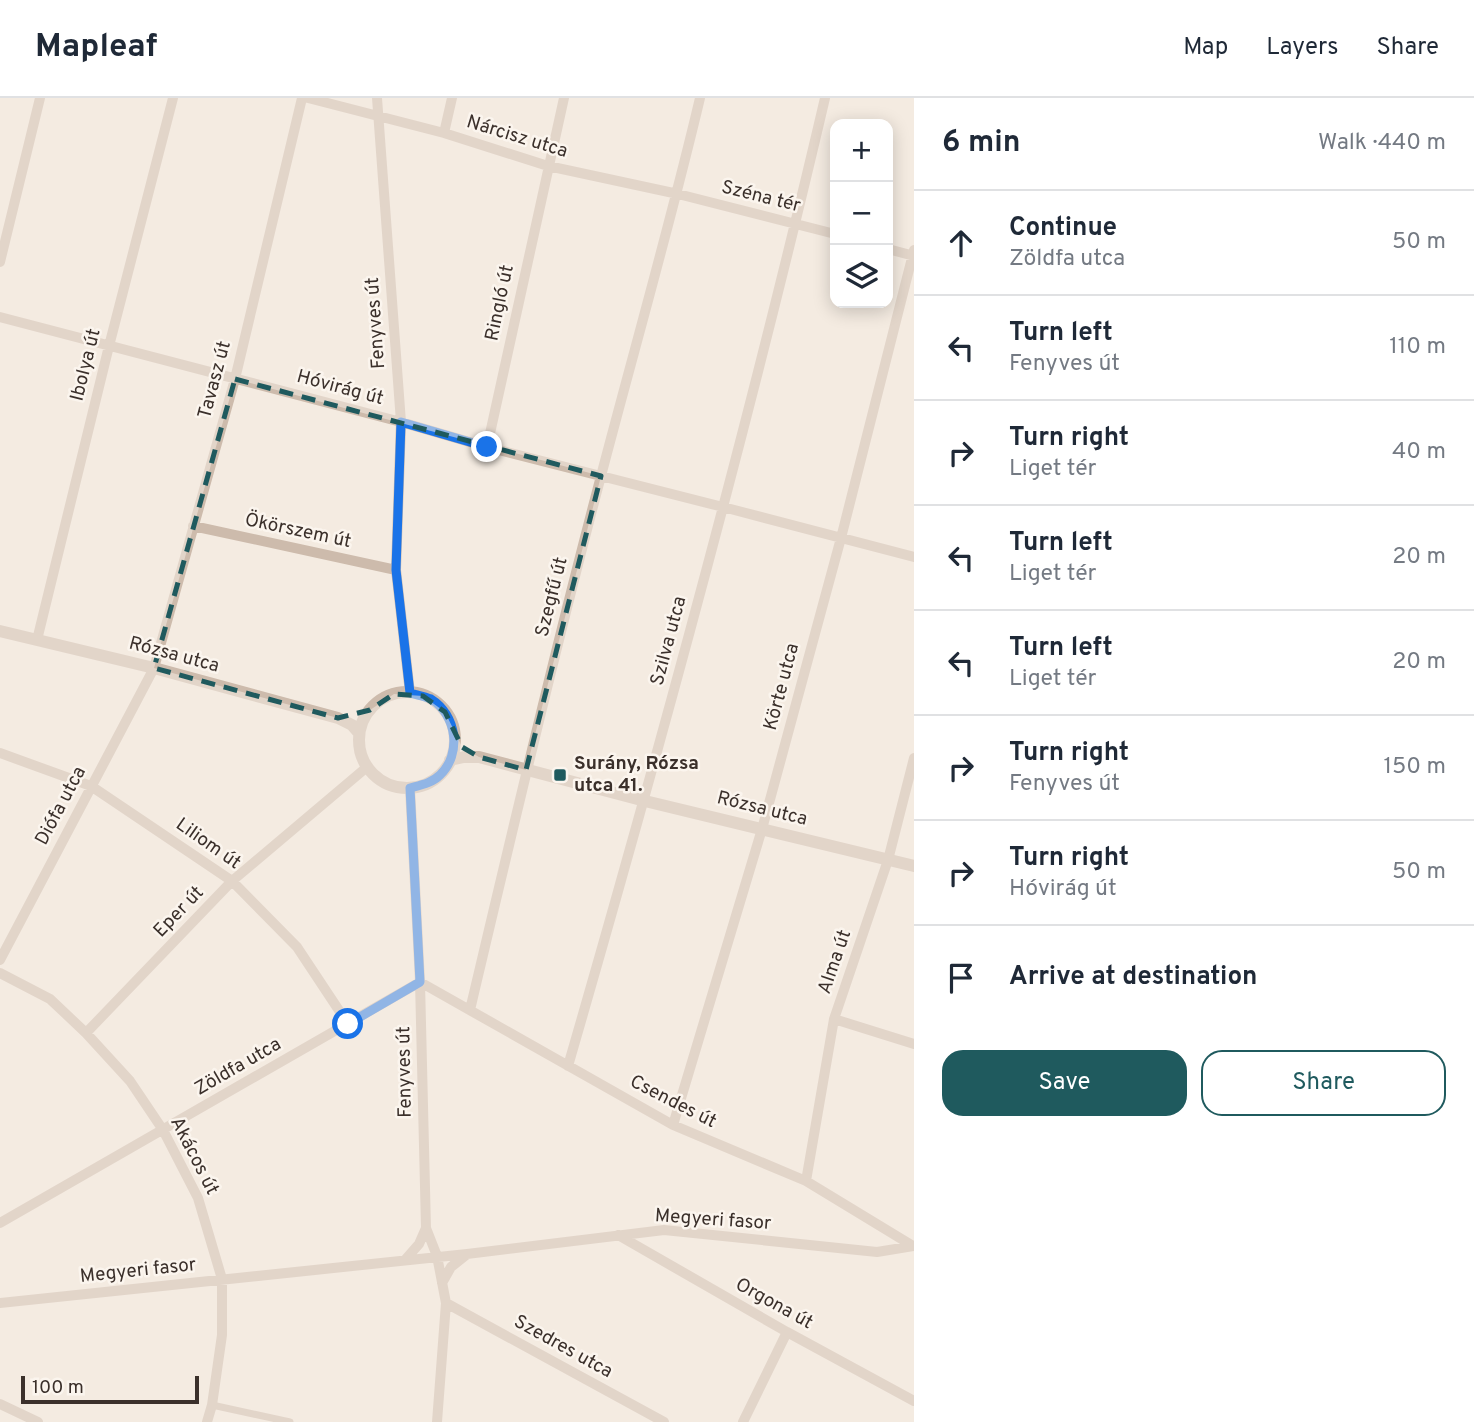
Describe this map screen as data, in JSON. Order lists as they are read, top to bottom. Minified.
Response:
{"streets":{"street":["Nárcisz utca","Széna tér","Ringló út","Fenyves út","Ibolya út","Tavasz út","Hóvirág út","Ökörszem út","Szegfű út","Szilva utca","Rózsa utca","Körte utca","Diófa utca","Liliom út","Eper út","Alma út","Zöldfa utca","Csendes út","Akácos út","Megyeri fasor","Orgona út","Szedres utca"]},"crossings":[["Nárcisz utca","Széna tér"],["Nárcisz utca","Ringló út"],["Nárcisz utca","Fenyves út"],["Nárcisz utca","Szegfű út"],["Széna tér","Szegfű út"],["Széna tér","Szilva utca"],["Ringló út","Hóvirág út"],["Fenyves út","Hóvirág út"],["Fenyves út","Ökörszem út"],["Fenyves út","Eper út"],["Fenyves út","Zöldfa utca"],["Fenyves út","Csendes út"],["Ibolya út","Hóvirág út"],["Ibolya út","Rózsa utca"],["Tavasz út","Hóvirág út"],["Tavasz út","Ökörszem út"],["Tavasz út","Rózsa utca"],["Tavasz út","Diófa utca"],["Hóvirág út","Szegfű út"],["Hóvirág út","Szilva utca"],["Hóvirág út","Körte utca"],["Szegfű út","Rózsa utca"],["Szegfű út","Csendes út"],["Szilva utca","Rózsa utca"],["Szilva utca","Csendes út"],["Rózsa utca","Körte utca"],["Rózsa utca","Diófa utca"],["Rózsa utca","Alma út"],["Körte utca","Csendes út"],["Diófa utca","Liliom út"],["Liliom út","Eper út"],["Liliom út","Zöldfa utca"],["Eper út","Akácos út"],["Alma út","Csendes út"],["Zöldfa utca","Csendes út"],["Zöldfa utca","Akácos út"],["Csendes út","Megyeri fasor"],["Akácos út","Megyeri fasor"],["Megyeri fasor","Orgona út"]],"places":{"transit":["Surány, Rózsa utca 41."]},"scale_bar":"100 m","page":{"header":"Mapleaf","nav":["Map","Layers","Share"],"heading":["6 min","Walk · 440 m"],"map_buttons":["+","−"],"list":[["Continue","Zöldfa utca","50 m"],["Turn left","Fenyves út","110 m"],["Turn right","Liget tér","40 m"],["Turn left","Liget tér","20 m"],["Turn left","Liget tér","20 m"],["Turn right","Fenyves út","150 m"],["Turn right","Hóvirág út","50 m"],"Arrive at destination"],"buttons":["Save","Share"],"scale":"100 m"}}
